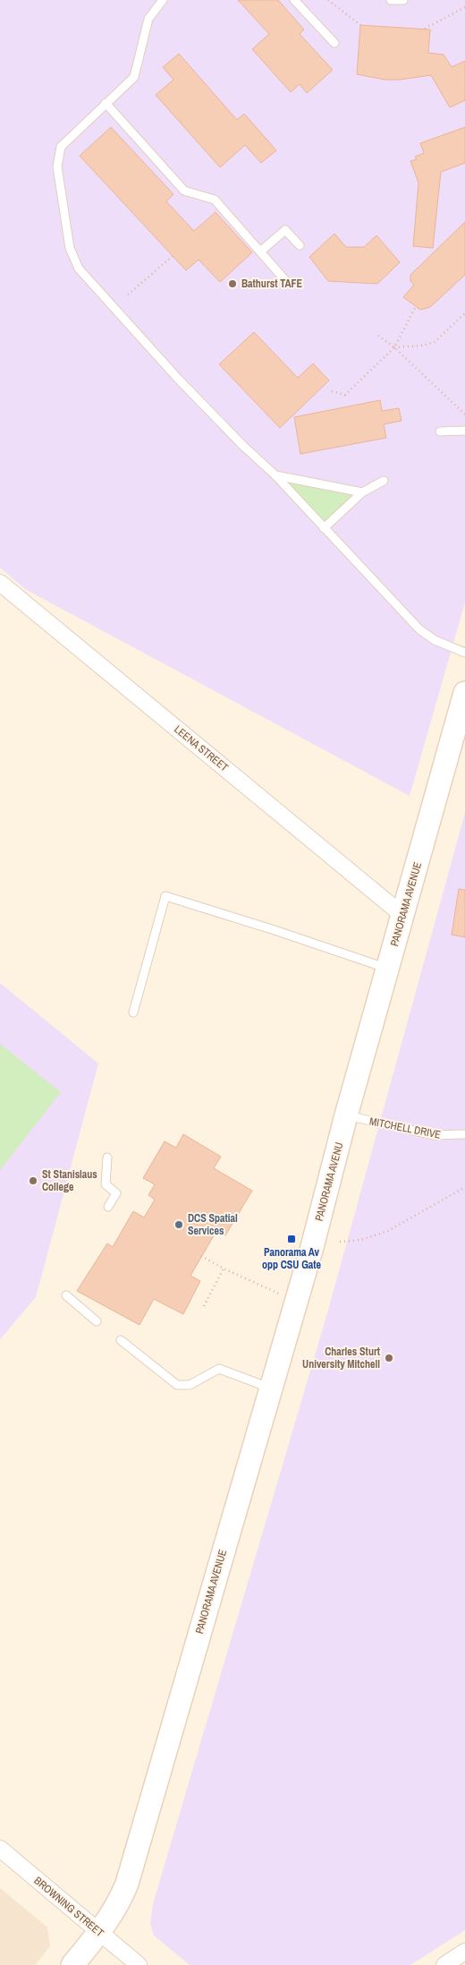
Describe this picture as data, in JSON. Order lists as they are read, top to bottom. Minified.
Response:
{"streets":{"street":["LEENA STREET","PANORAMA AVENUE","PANORAMA AVENU","BROWNING STREET"],"lane":["MITCHELL DRIVE"]},"crossings":[["LEENA STREET","PANORAMA AVENUE"],["PANORAMA AVENUE","MITCHELL DRIVE"],["PANORAMA AVENUE","PANORAMA AVENU"],["PANORAMA AVENUE","BROWNING STREET"],["MITCHELL DRIVE","PANORAMA AVENU"]],"places":{"other":["Bathurst TAFE","St Stanislaus College","DCS Spatial Services","Charles Sturt University Mitchell"],"transit":["Panorama Av opp CSU Gate"]}}
